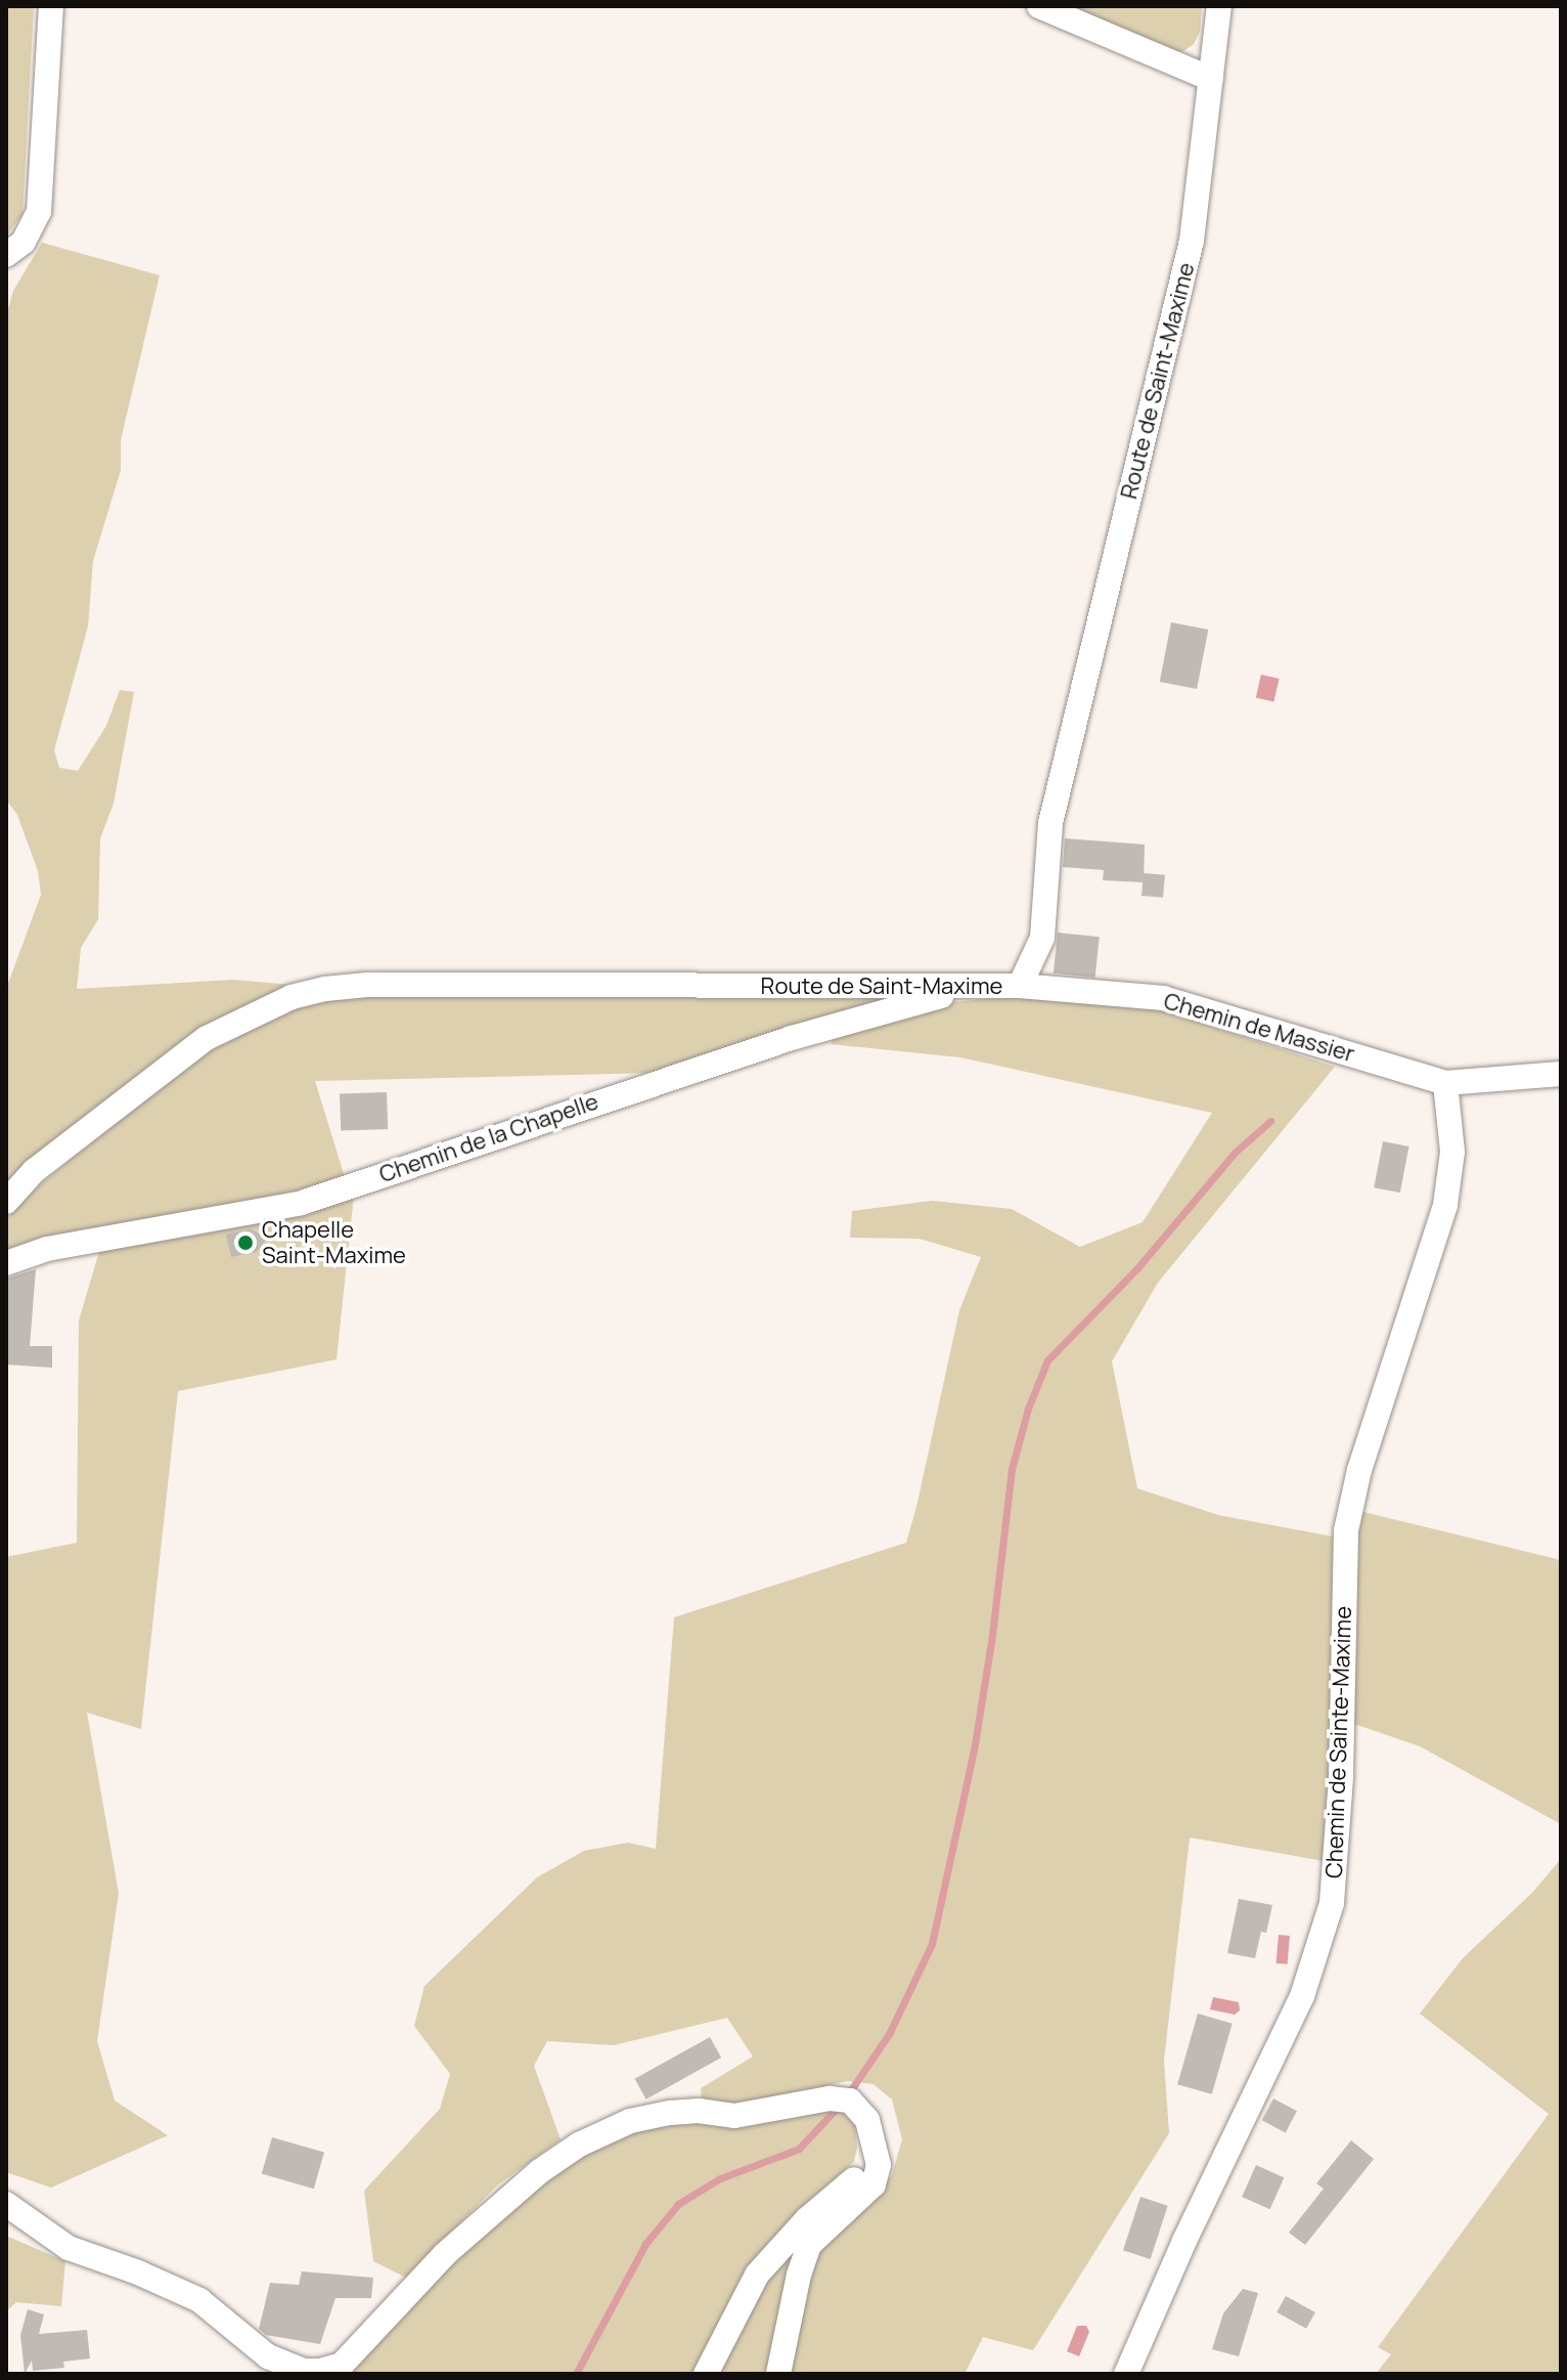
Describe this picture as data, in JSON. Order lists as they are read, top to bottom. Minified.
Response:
{"streets":{"street":["Route de Saint-Maxime","Chemin de Massier","Chemin de la Chapelle","Chemin de Sainte-Maxime"]},"crossings":[["Route de Saint-Maxime","Chemin de Massier"],["Route de Saint-Maxime","Chemin de la Chapelle"],["Chemin de Massier","Chemin de Sainte-Maxime"]],"places":["Chapelle Saint-Maxime"]}
